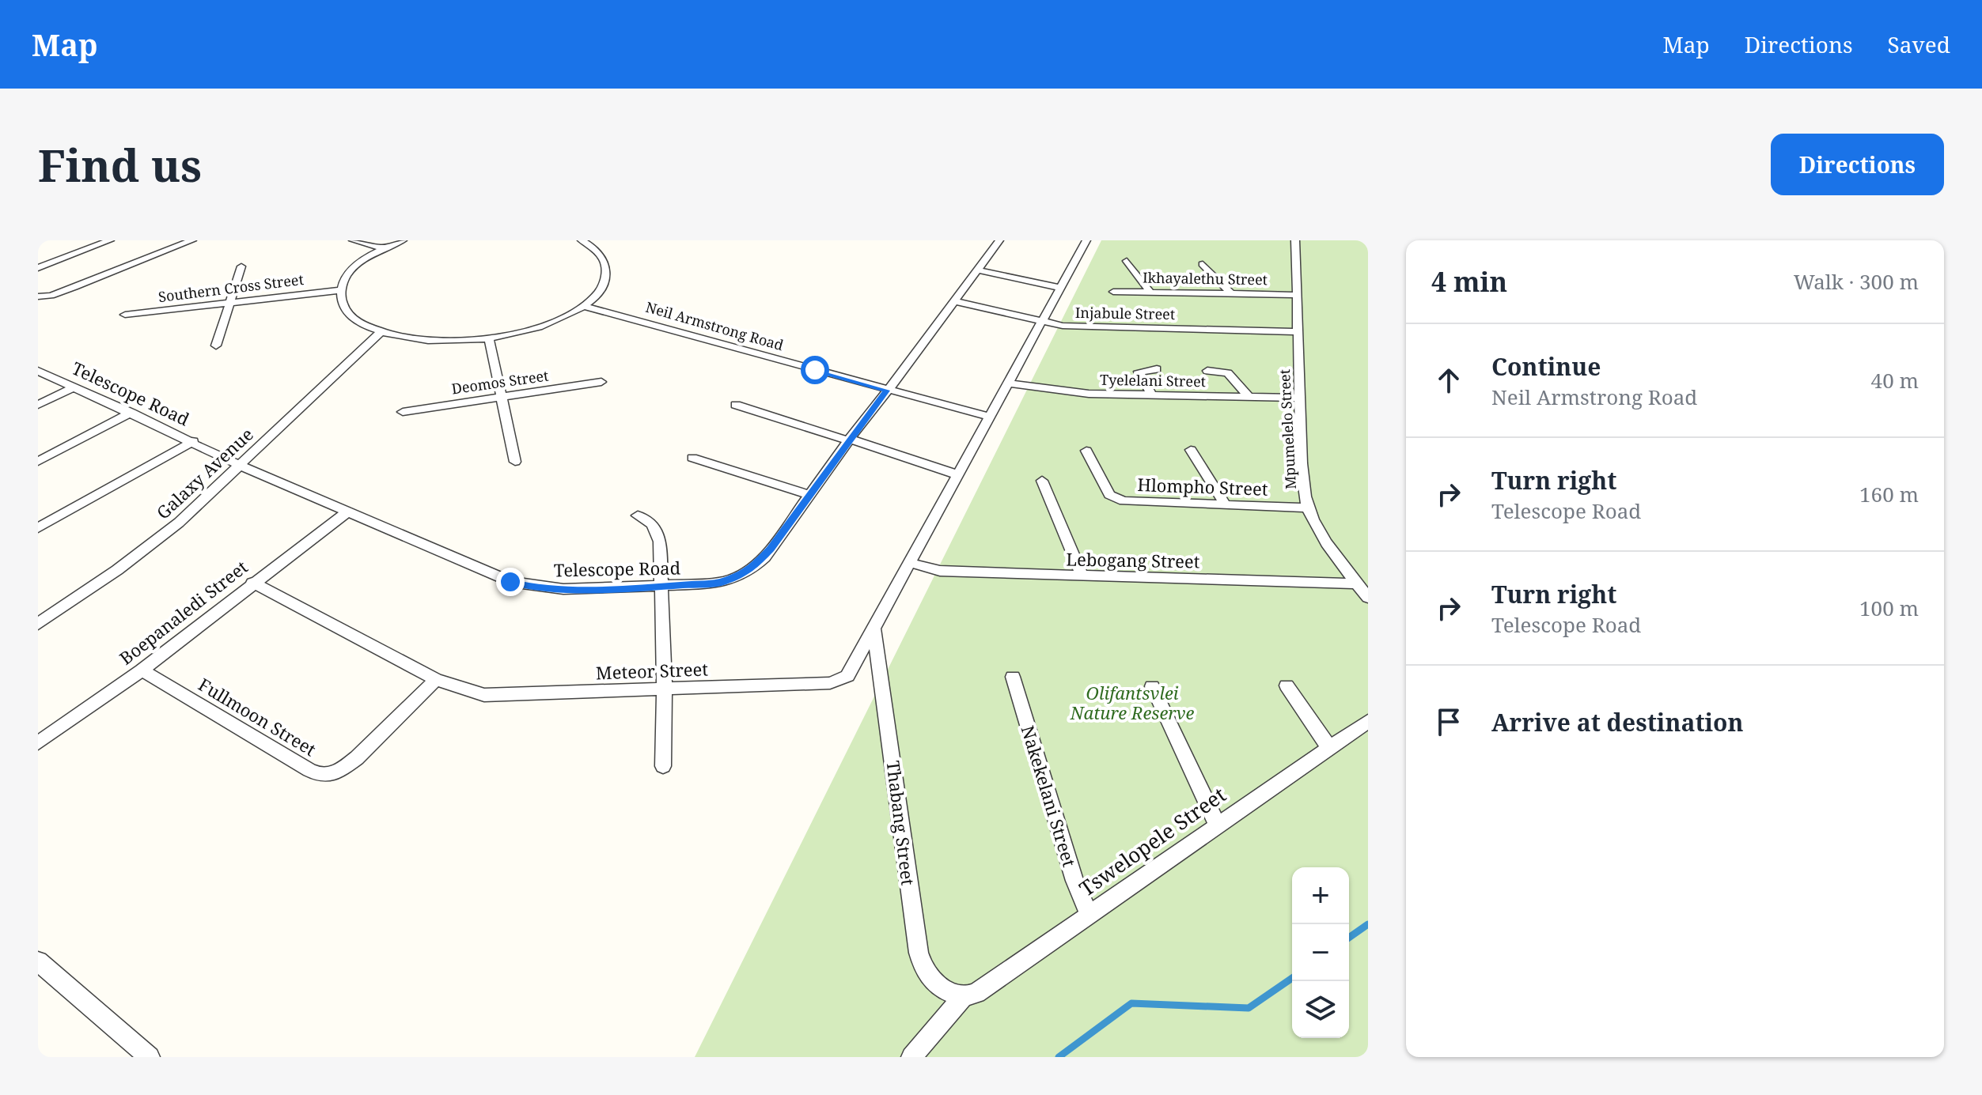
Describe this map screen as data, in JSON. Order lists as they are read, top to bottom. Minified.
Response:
{"streets":{"street":["Ikhayalethu Street","Southern Cross Street","Injabule Street","Neil Armstrong Road","Tyelelani Street","Deomos Street","Telescope Road","Mpumelelo Street","Galaxy Avenue","Hlompho Street","Lebogang Street","Boepanaledi Street","Meteor Street","Fullmoon Street","Nakekelani Street","Thabang Street","Tswelopele Street"]},"crossings":[["Ikhayalethu Street","Mpumelelo Street"],["Injabule Street","Telescope Road"],["Injabule Street","Mpumelelo Street"],["Neil Armstrong Road","Telescope Road"],["Neil Armstrong Road","Meteor Street"],["Tyelelani Street","Mpumelelo Street"],["Telescope Road","Galaxy Avenue"],["Telescope Road","Boepanaledi Street"],["Mpumelelo Street","Hlompho Street"],["Mpumelelo Street","Lebogang Street"],["Lebogang Street","Meteor Street"],["Boepanaledi Street","Meteor Street"],["Boepanaledi Street","Fullmoon Street"],["Meteor Street","Fullmoon Street"],["Meteor Street","Thabang Street"],["Nakekelani Street","Tswelopele Street"],["Thabang Street","Tswelopele Street"]],"parks":["Olifantsvlei Nature Reserve"],"page":{"header":"Map","nav":["Map","Directions","Saved"],"buttons":"Directions","title":"Find us","heading":["4 min","Walk · 300 m"],"list":[["Continue","Neil Armstrong Road","40 m"],["Turn right","Telescope Road","160 m"],["Turn right","Telescope Road","100 m"],"Arrive at destination"],"map_buttons":["+","−"]}}
